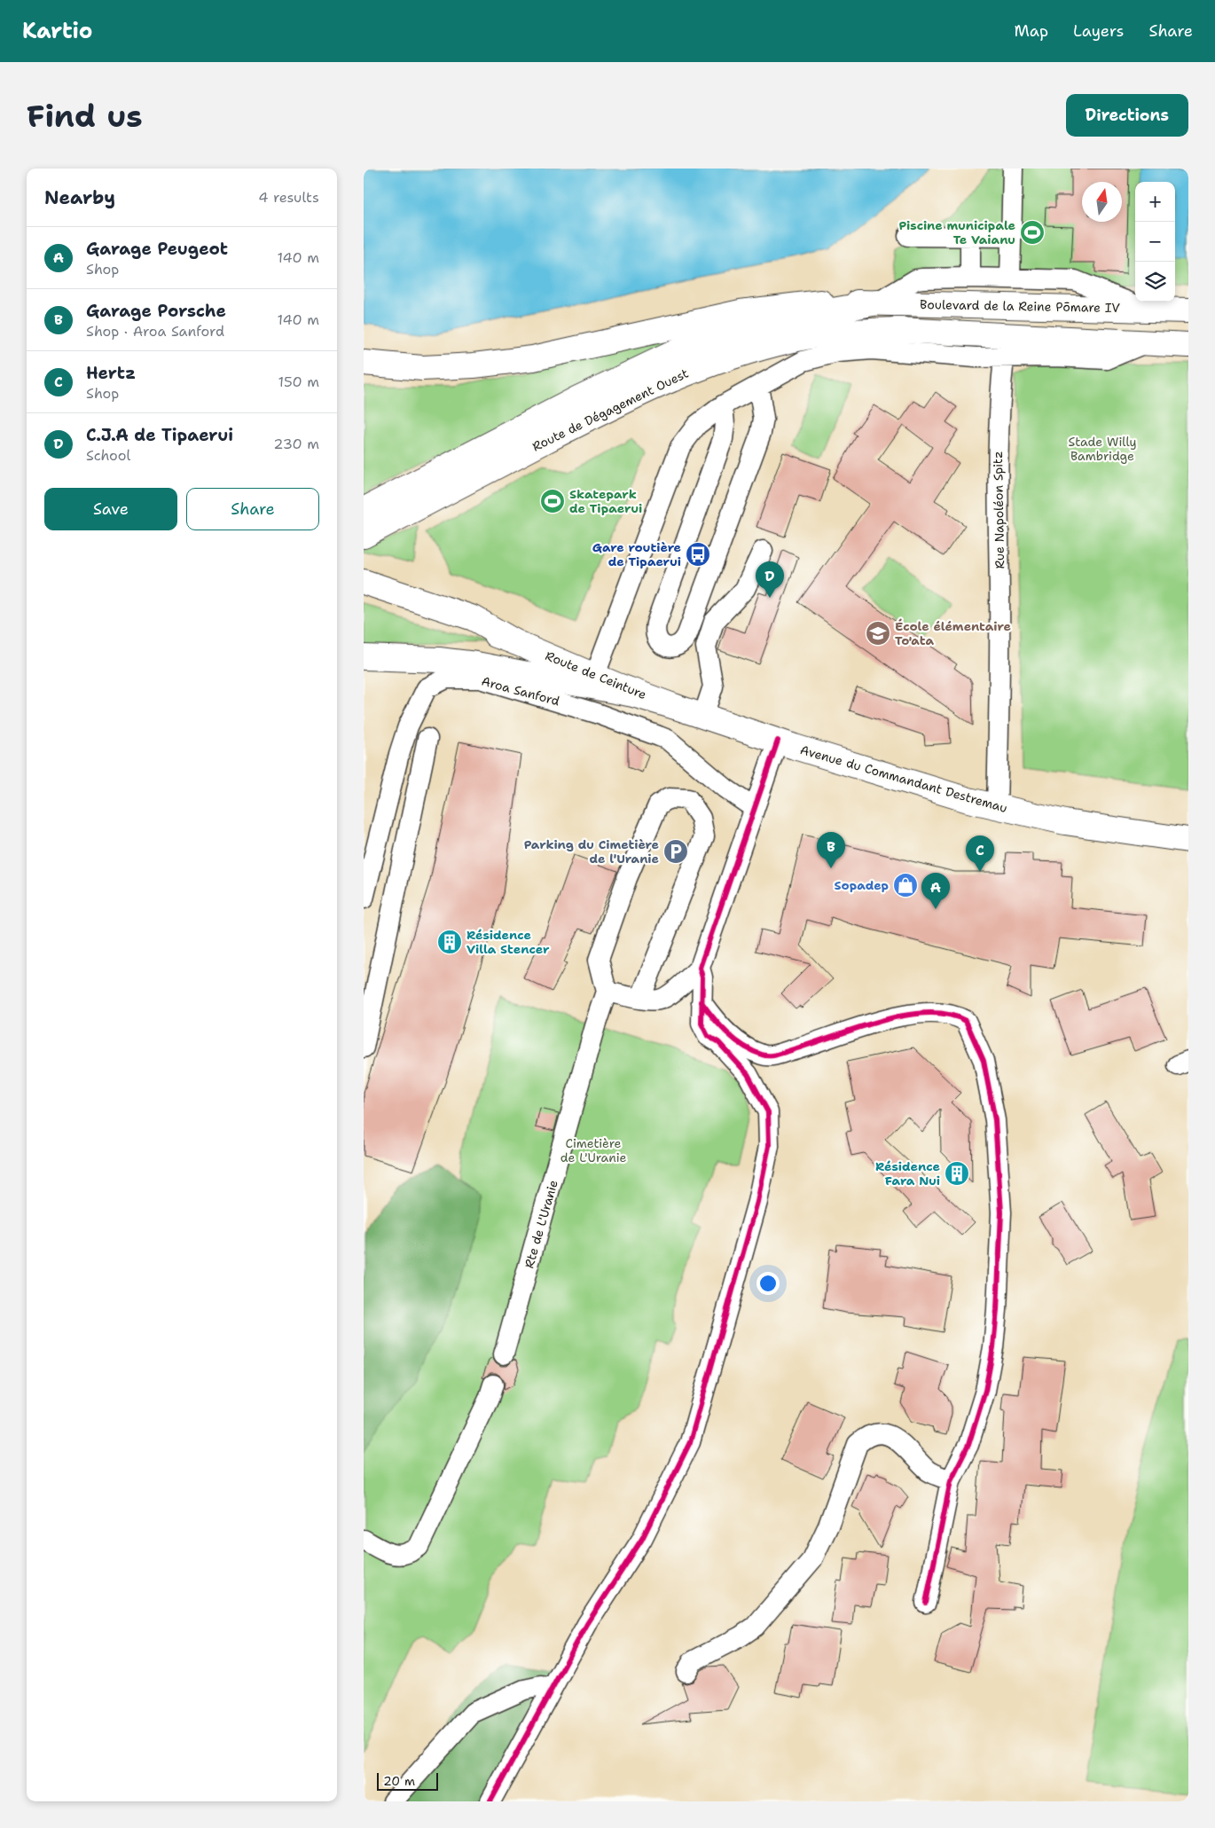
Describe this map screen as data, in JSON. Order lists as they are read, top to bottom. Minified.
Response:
{"streets":{"main road":["Boulevard de la Reine Pōmare IV","Route de Dégagement Ouest","Route de Ceinture","Avenue du Commandant Destremau"],"street":["Rue Napoléon Spitz","Aroa Sanford","Rte de L'Uranie"]},"crossings":[["Boulevard de la Reine Pōmare IV","Route de Dégagement Ouest"],["Rue Napoléon Spitz","Avenue du Commandant Destremau"],["Route de Ceinture","Avenue du Commandant Destremau"]],"parks":["Stade Willy Bambridge","Cimetière de L'Uranie"],"places":{"sports":["Piscine municipale Te Vaianu","Skatepark de Tipaerui"],"bus stop":["Gare routière de Tipaerui"],"school or university":["École élémentaire To'ata"],"parking":["Parking du Cimetière de l'Uranie"],"shop":["Sopadep"],"building":["Résidence Villa Stencer","Résidence Fara Nui"]},"scale_bar":"20 m","north":"top","page":{"header":"Kartio","nav":["Map","Layers","Share"],"buttons":["Directions",["Save","Share"]],"title":"Find us","heading":["Nearby","4 results"],"map_buttons":["+","−"],"list":[{"mark":"A","name":"Garage Peugeot","note":"Shop","value":"140 m"},{"mark":"B","name":"Garage Porsche","note":"Shop · Aroa Sanford","value":"140 m"},{"mark":"C","name":"Hertz","note":"Shop","value":"150 m"},{"mark":"D","name":"C.J.A de Tipaerui","note":"School","value":"230 m"}],"pins":["D","B","C","A"],"scale":"20 m"}}
